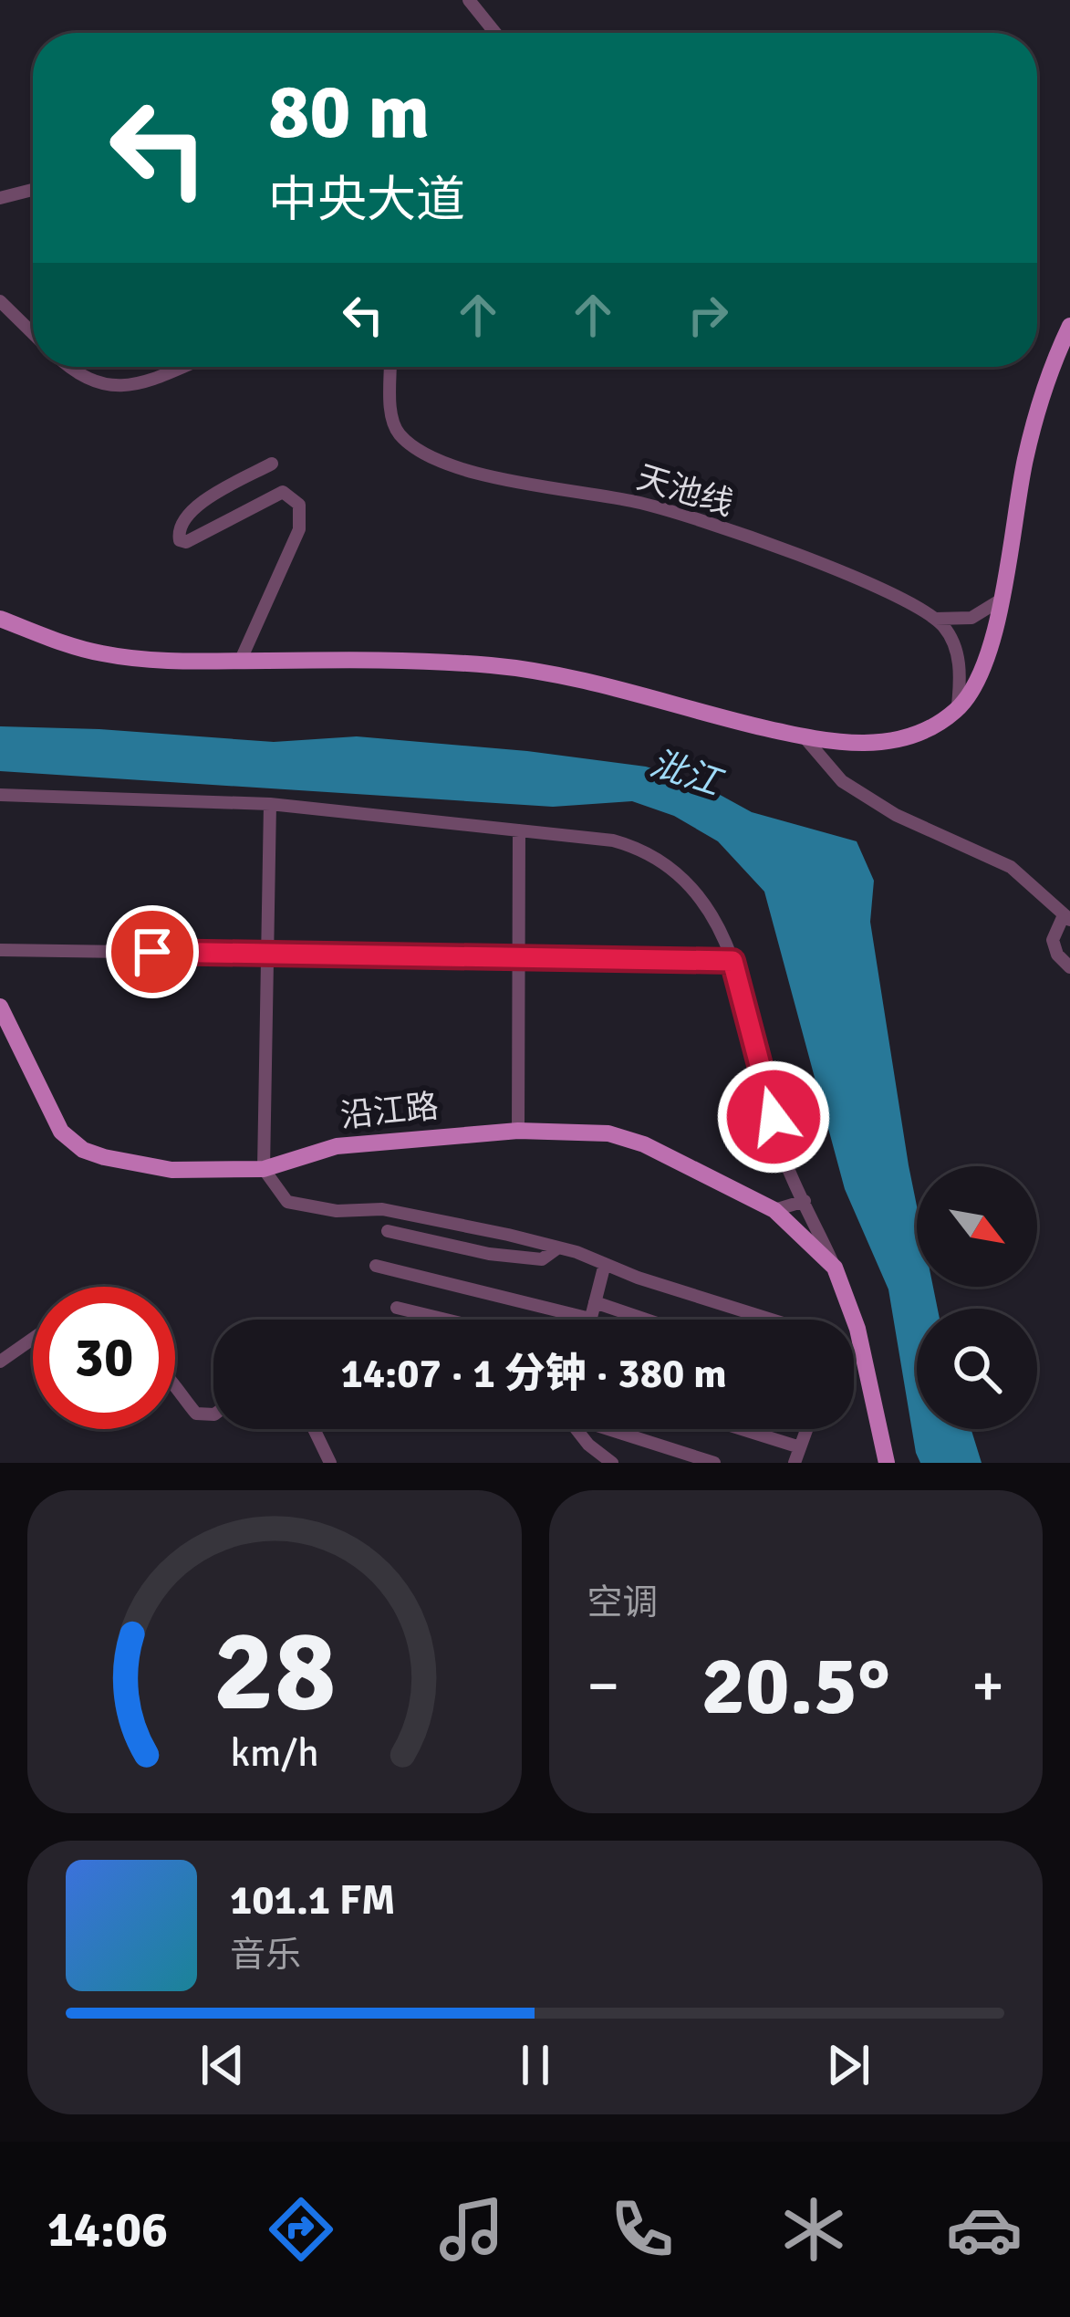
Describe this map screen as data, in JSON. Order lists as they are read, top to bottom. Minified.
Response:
{"streets":{"main road":["沿江路"],"street":["天池线"]},"water":["沘江"],"north":"bottom right","page":{"turn":["80 m","中央大道"],"limit":"30","trip":"14:07 · 1 分钟 · 380 m","tile":"空调","heat":["−","20.5°","+"],"song":["101.1 FM","音乐"],"tabs":"14:06","gauge":["28","km/h"]}}
